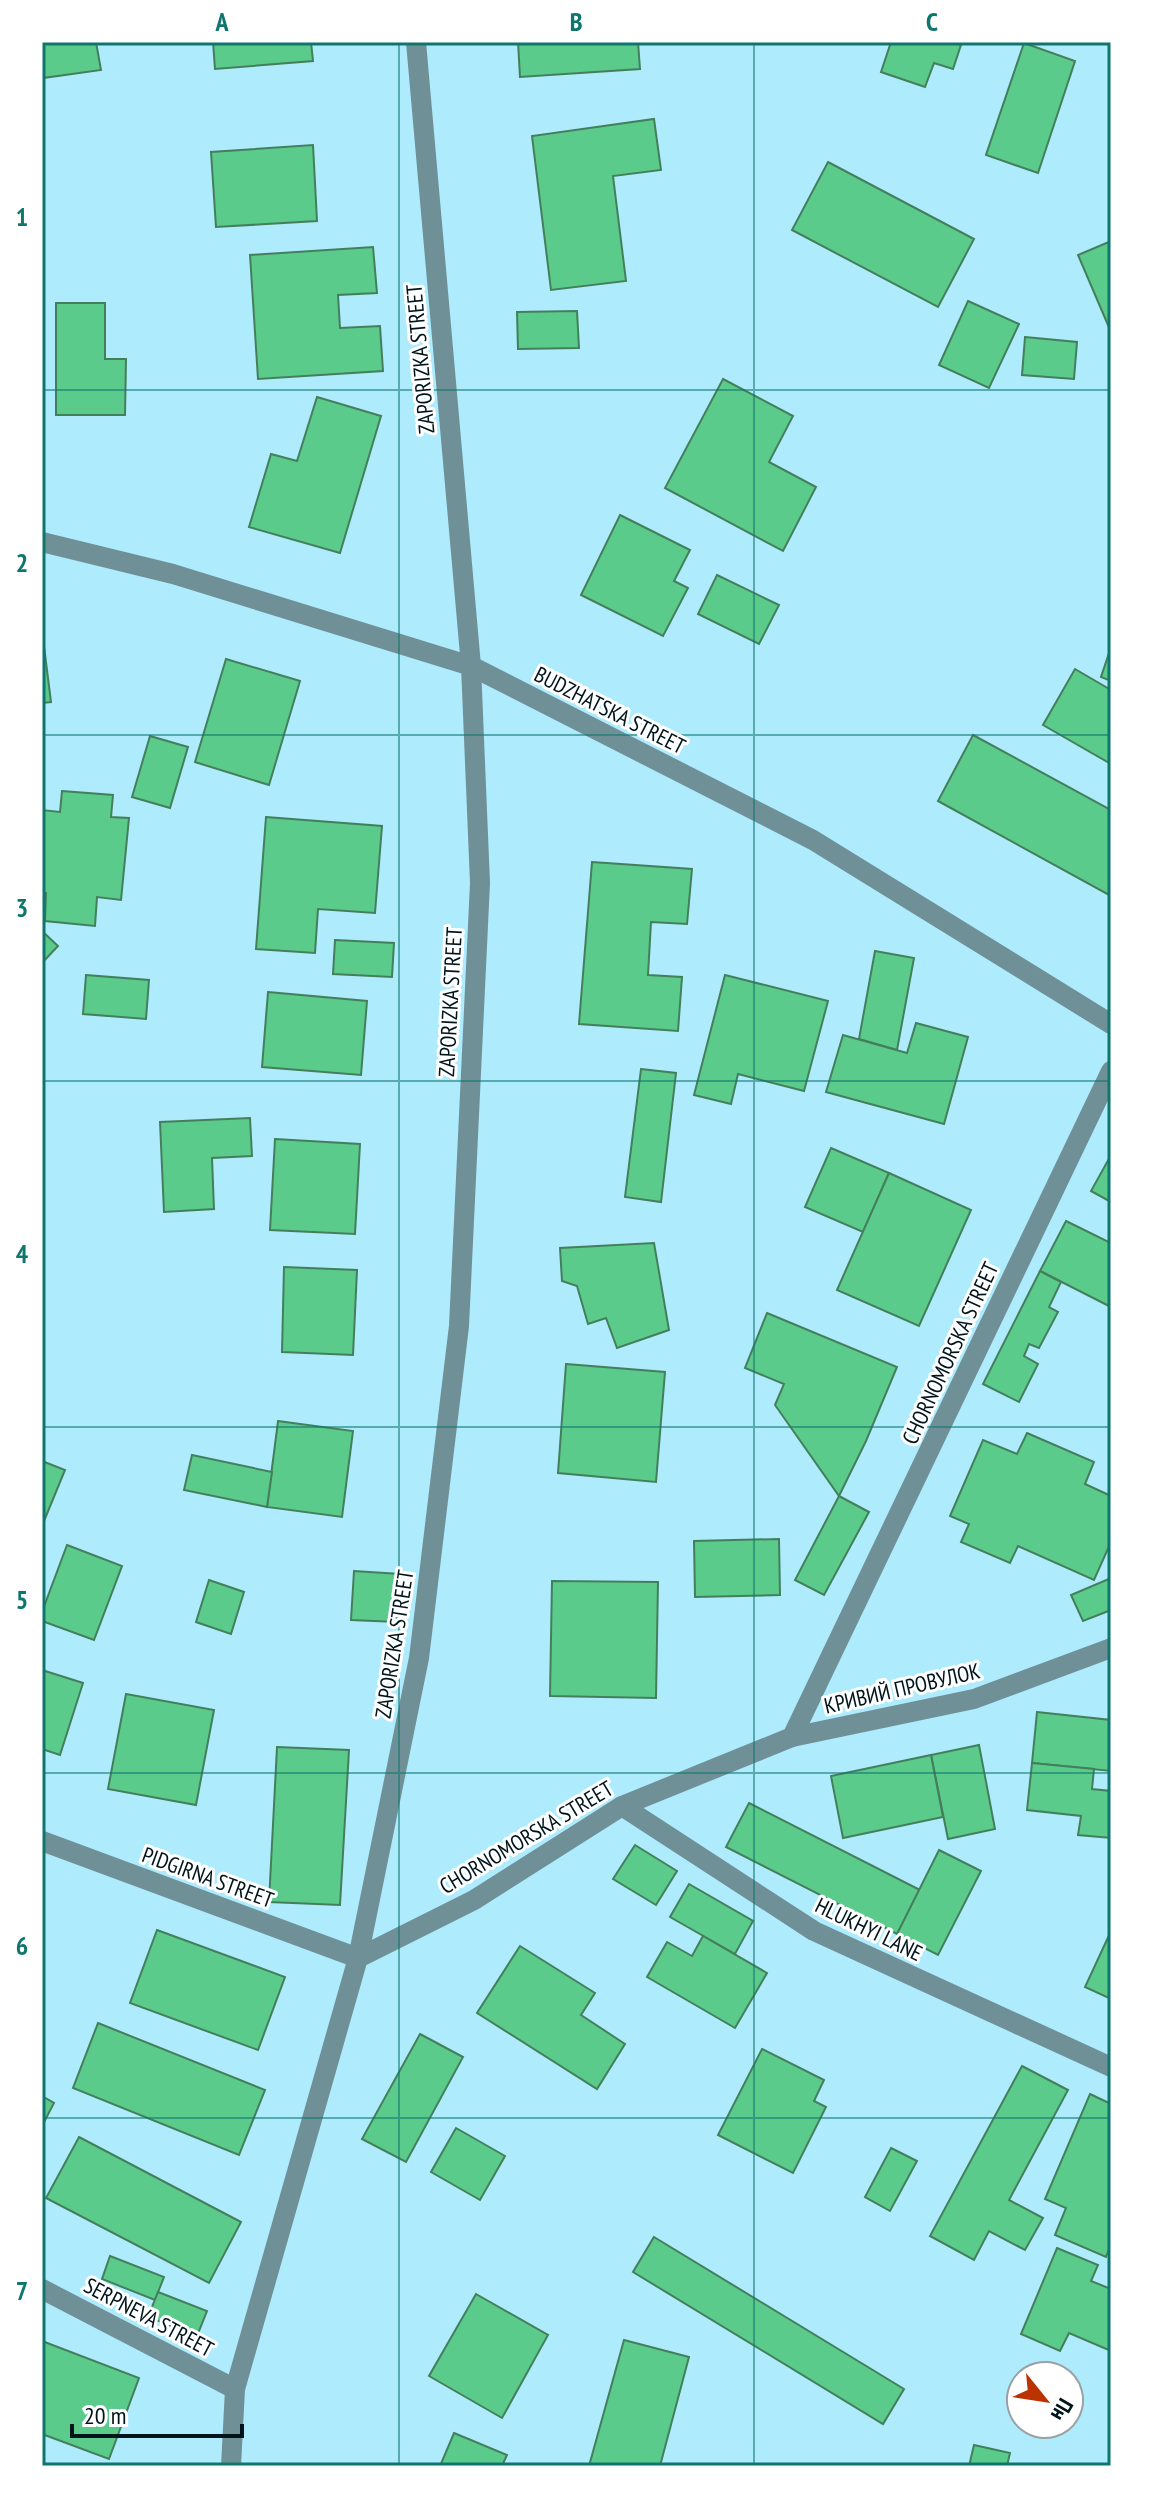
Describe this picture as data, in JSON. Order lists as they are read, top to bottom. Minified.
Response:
{"streets":{"street":["ZAPORIZKA STREET","BUDZHATSKA STREET","CHORNOMORSKA STREET","КРИВИЙ ПРОВУЛОК","PIDGIRNA STREET","HLUKHYI LANE","SERPNEVA STREET"]},"crossings":[["ZAPORIZKA STREET","BUDZHATSKA STREET"],["ZAPORIZKA STREET","CHORNOMORSKA STREET"],["ZAPORIZKA STREET","PIDGIRNA STREET"],["CHORNOMORSKA STREET","КРИВИЙ ПРОВУЛОК"],["CHORNOMORSKA STREET","PIDGIRNA STREET"],["CHORNOMORSKA STREET","HLUKHYI LANE"]],"scale_bar":"20 m","north":"bottom right","grid":{"columns":["A","B","C"],"rows":["1","2","3","4","5","6","7"]}}
